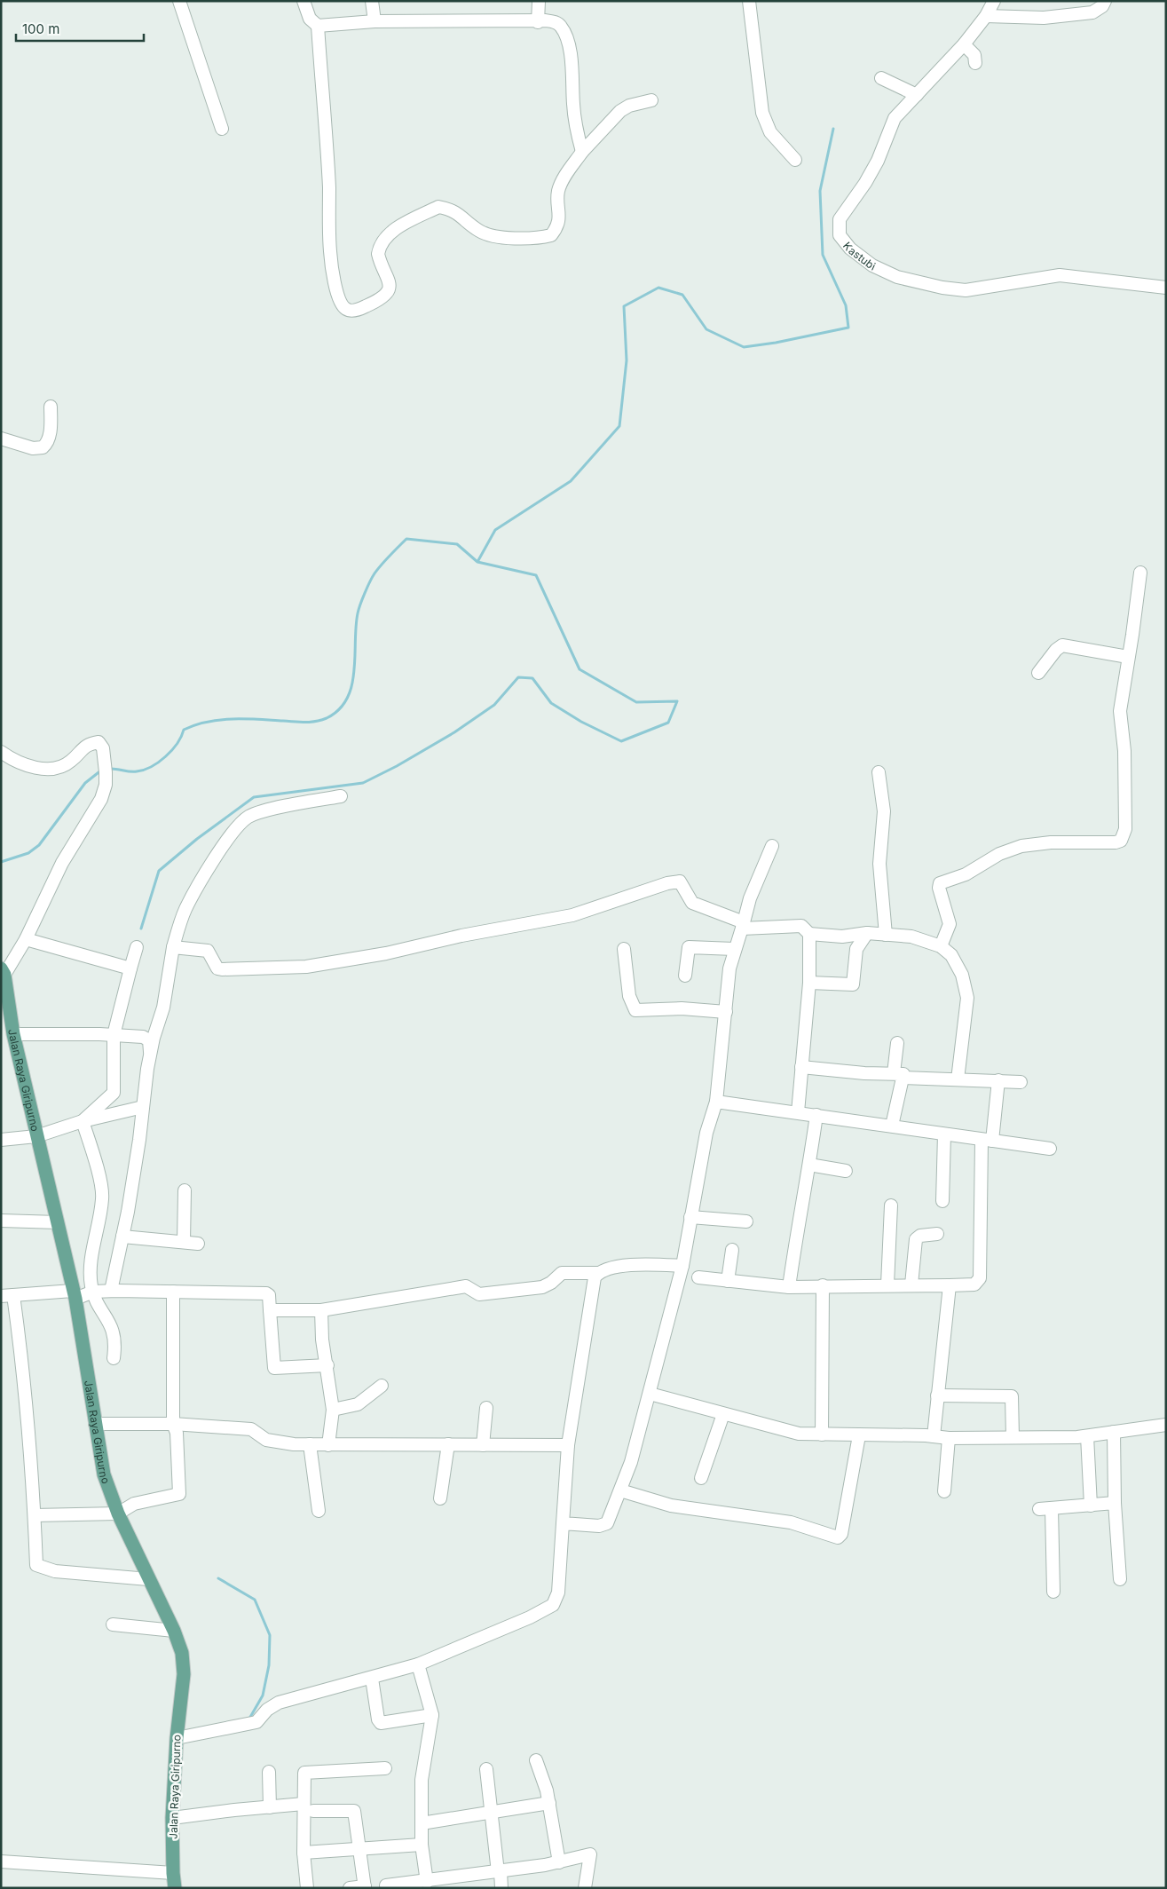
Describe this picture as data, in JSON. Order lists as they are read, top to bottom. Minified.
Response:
{"streets":{"main road":["Jalan Raya Giripurno"],"street":["Kastubi"]},"scale_bar":"100 m"}
